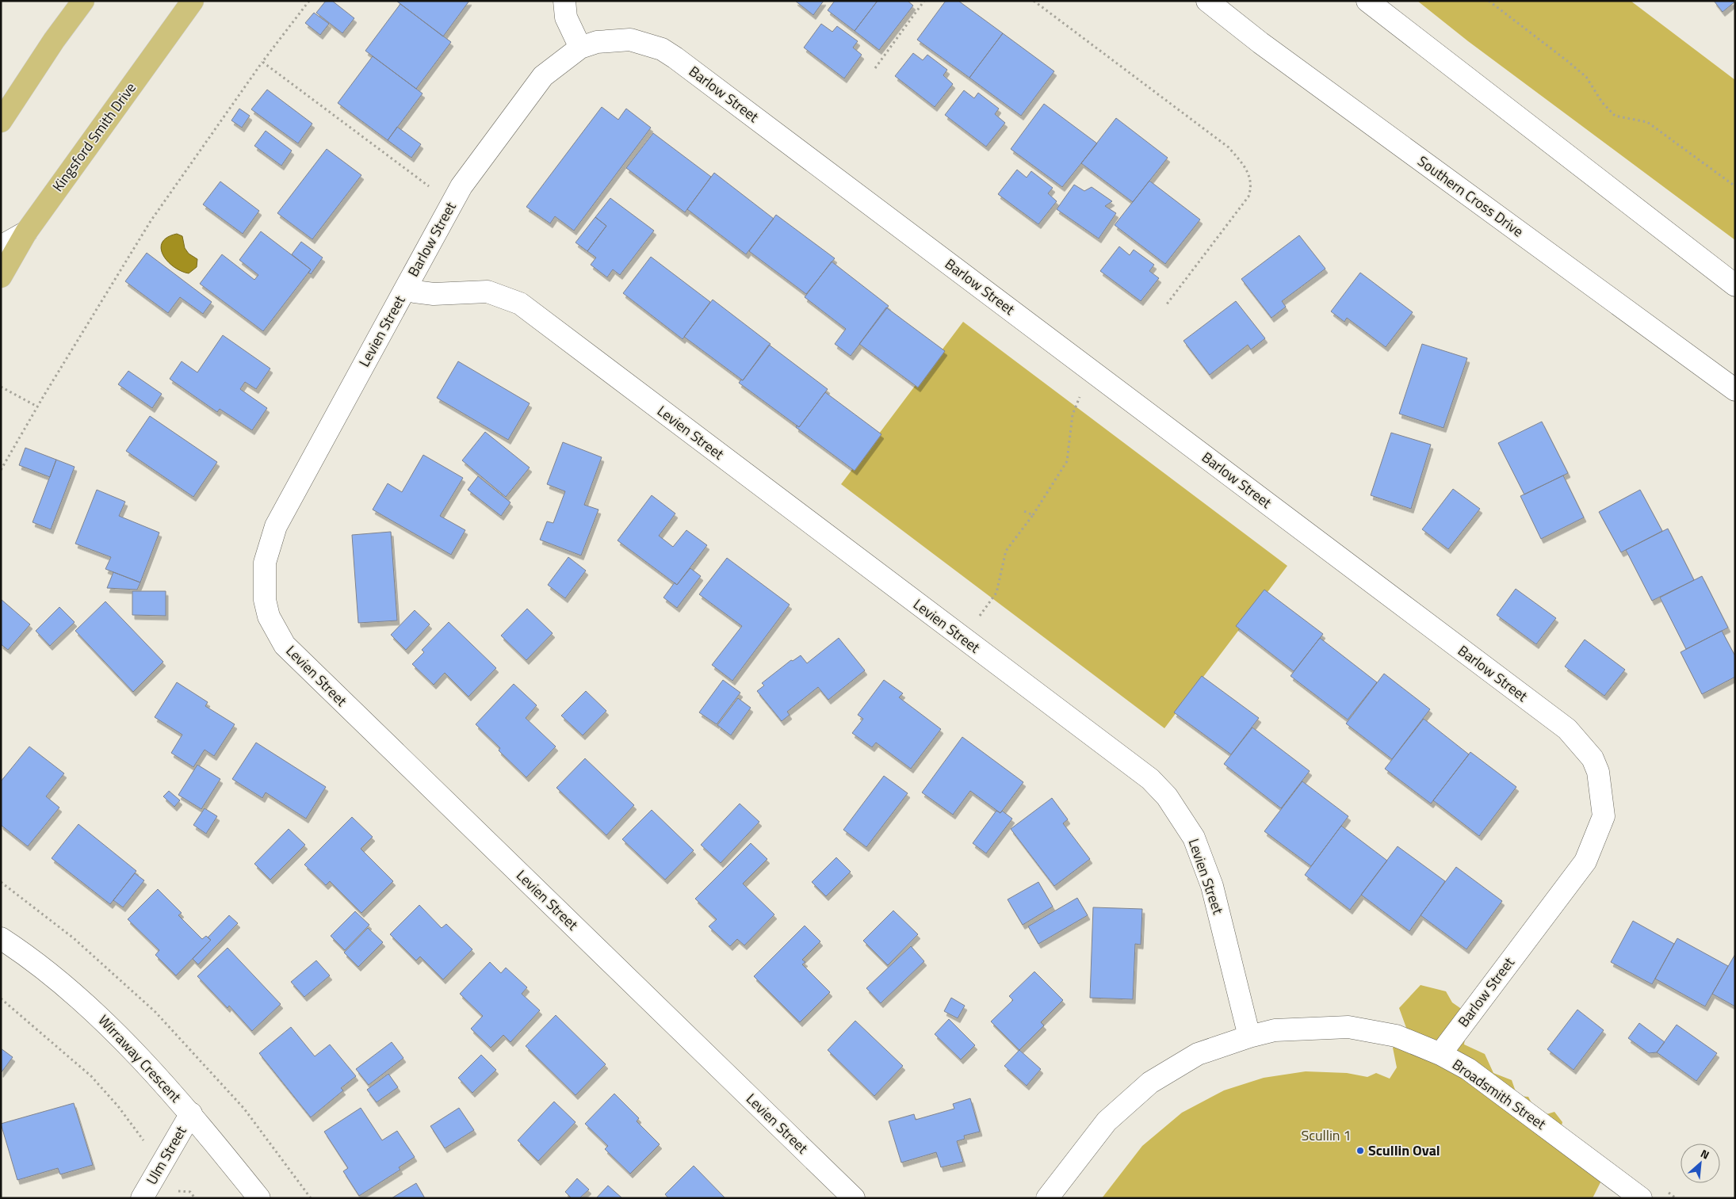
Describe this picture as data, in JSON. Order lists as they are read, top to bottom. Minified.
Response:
{"streets":{"main road":["Kingsford Smith Drive"],"street":["Barlow Street","Southern Cross Drive","Levien Street","Wirraway Crescent","Broadsmith Street","Ulm Street"]},"crossings":[["Barlow Street","Levien Street"],["Barlow Street","Broadsmith Street"],["Levien Street","Broadsmith Street"],["Wirraway Crescent","Ulm Street"]],"parks":["Scullin 1"],"places":["Scullin Oval"],"north":"top right"}
